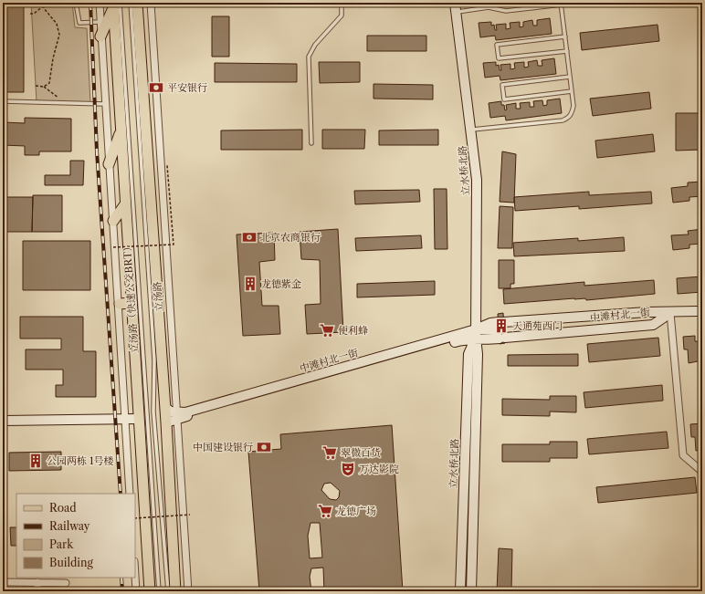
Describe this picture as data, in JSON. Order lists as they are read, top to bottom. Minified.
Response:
{"streets":{"main road":["立汤路"],"street":["立水桥北路","中滩村北一街"],"lane":["立汤路（快速公交BRT）"]},"crossings":[["立水桥北路","中滩村北一街"],["立汤路","中滩村北一街"]],"places":{"bank":["平安银行","北京农商银行","中国建设银行"],"building":["龙德紫金","天通苑西门","公园两栋 1号楼"],"supermarket":["便利蜂","翠微百货","龙德广场"],"theatre":["万达影院"]},"legend":["Road","Railway","Park","Building"]}
